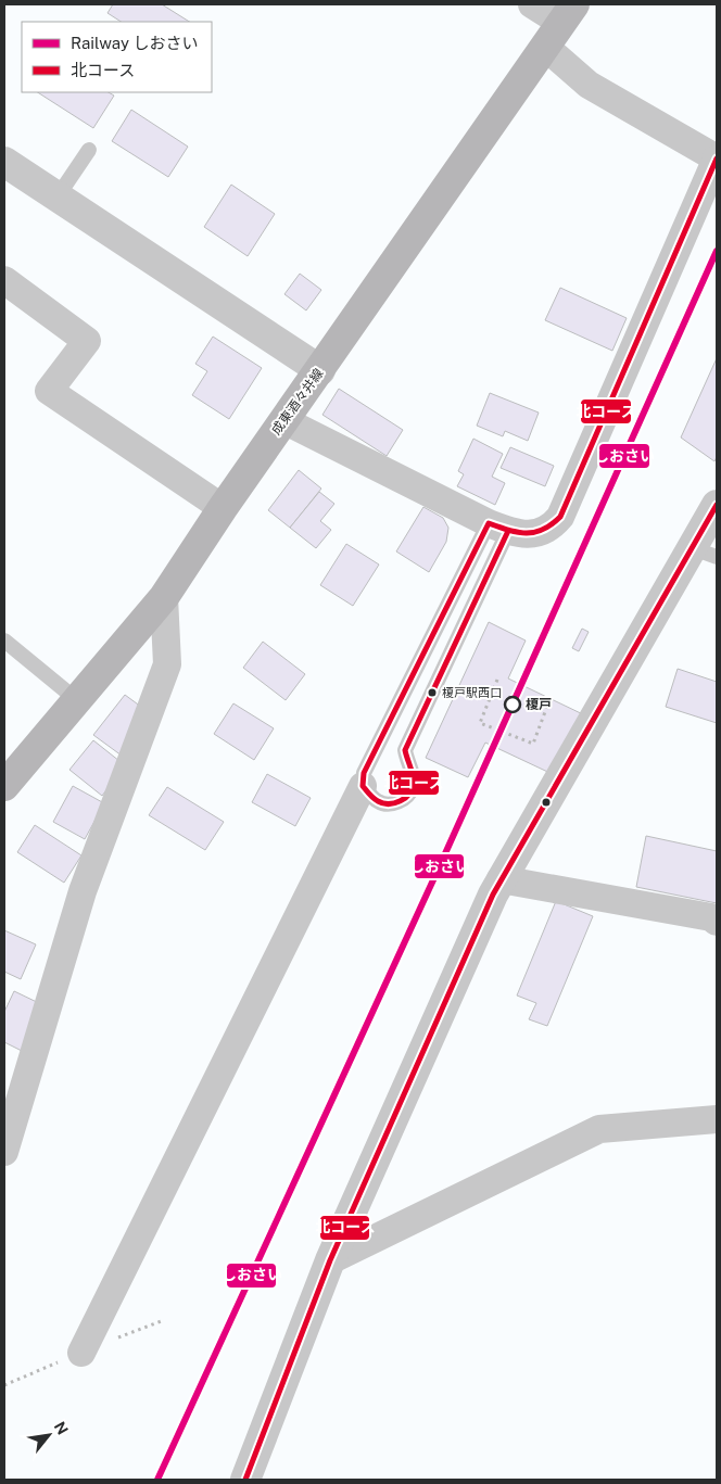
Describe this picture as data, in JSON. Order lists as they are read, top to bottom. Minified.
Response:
{"streets":{"main road":["成東酒々井線"]},"places":["榎戸駅西口","榎戸"],"lines":["transit line 北コース","rail line しおさい"],"legend":["Railway しおさい","北コース"],"north":"top right"}
